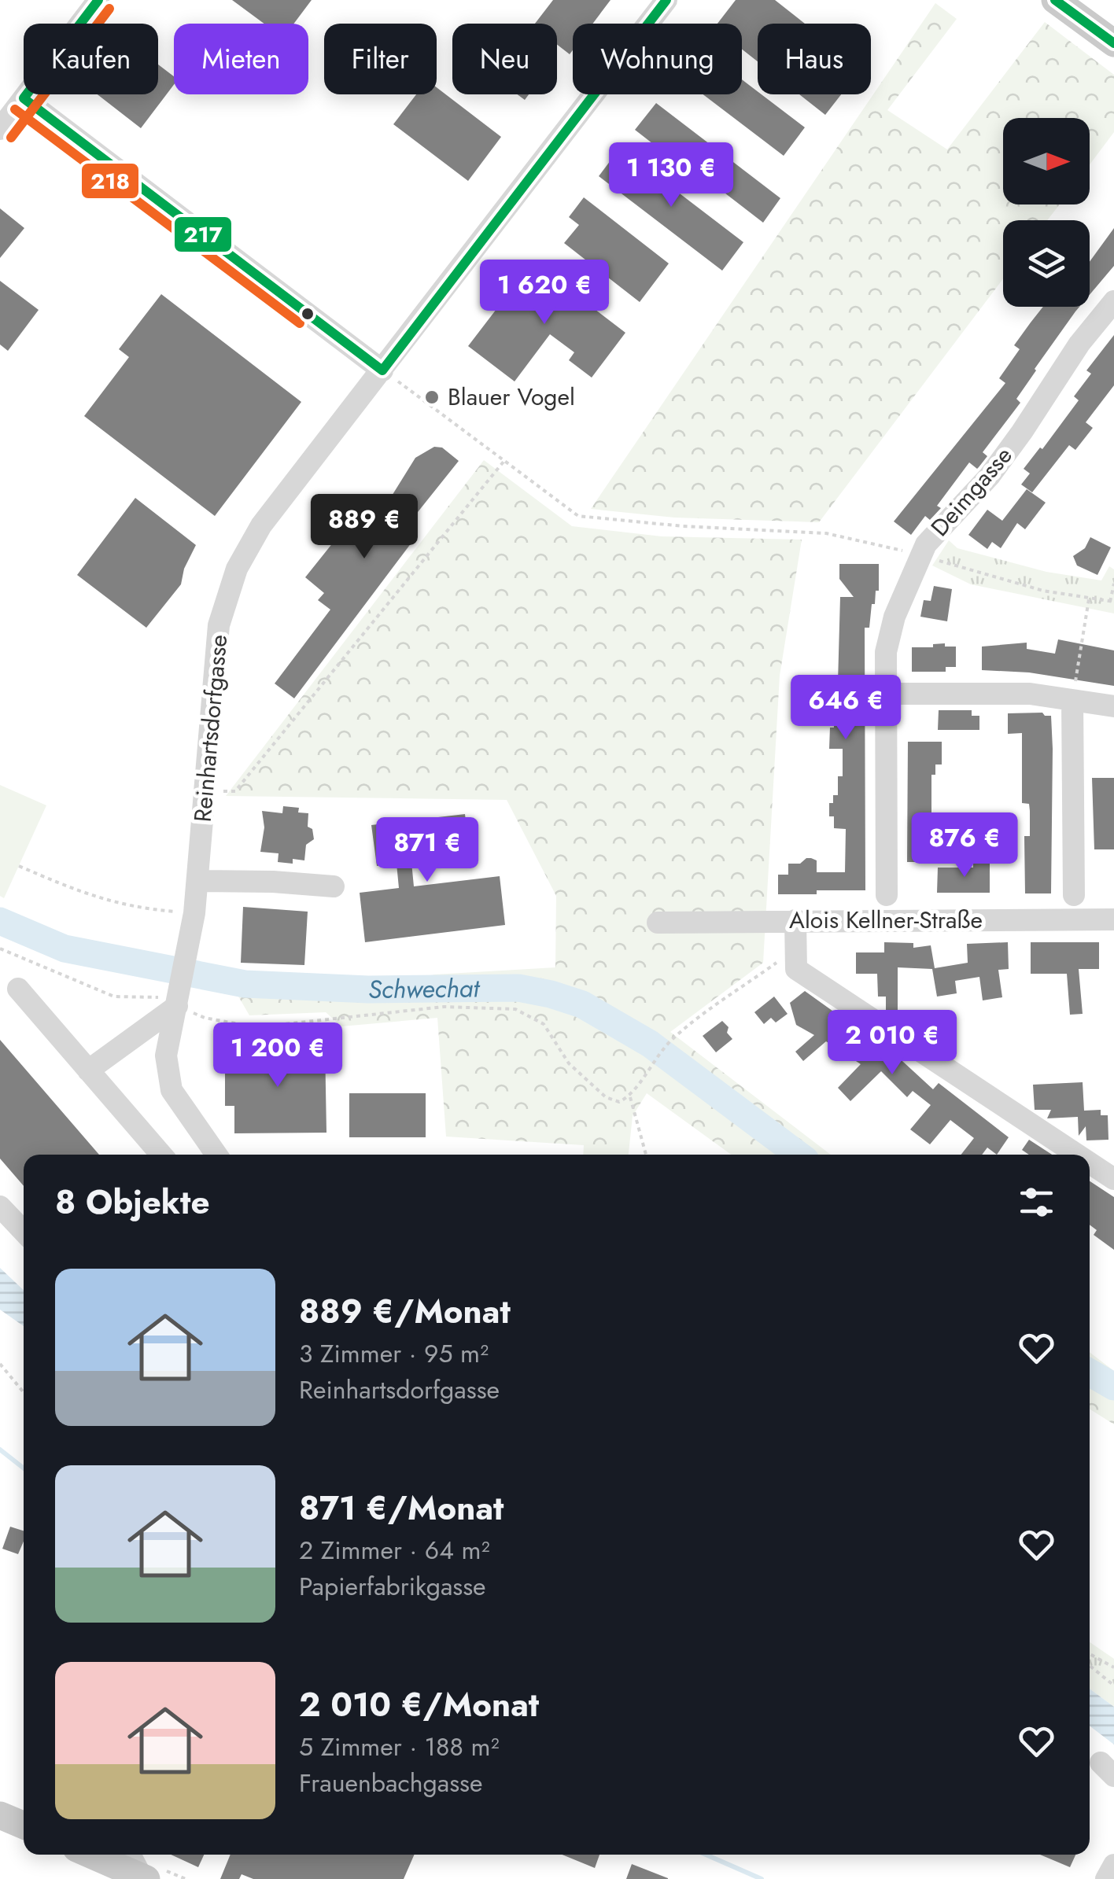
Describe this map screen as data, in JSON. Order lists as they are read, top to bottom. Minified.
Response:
{"streets":{"street":["Deimgasse","Reinhartsdorfgasse","Alois Kellner-Straße"]},"water":["Schwechat"],"places":["Blauer Vogel"],"lines":["transit line 217","transit line 218"],"north":"right","page":{"chip":["Kaufen","Mieten","Filter","Neu","Wohnung","Haus"],"price":["1 130 €","1 620 €","889 €","646 €","876 €","871 €","2 010 €","1 200 €"],"heading":"8 Objekte","list":[{"name":"889 €/Monat","note":"3 Zimmer · 95 m² · Reinhartsdorfgasse"},{"name":"871 €/Monat","note":"2 Zimmer · 64 m² · Papierfabrikgasse"},{"name":"2 010 €/Monat","note":"5 Zimmer · 188 m² · Frauenbachgasse"}]}}
